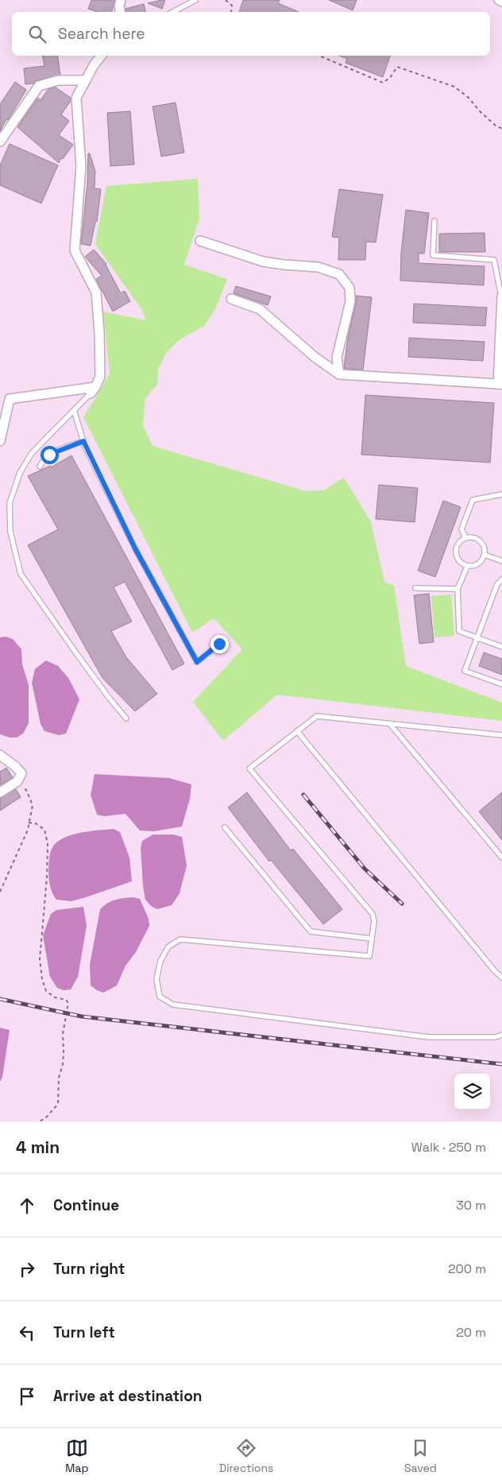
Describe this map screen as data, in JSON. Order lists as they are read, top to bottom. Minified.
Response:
{"page":{"search":"Search here","heading":["4 min","Walk · 250 m"],"list":[["Continue","30 m"],["Turn right","200 m"],["Turn left","20 m"],"Arrive at destination"],"nav":["Map","Directions","Saved"]}}
